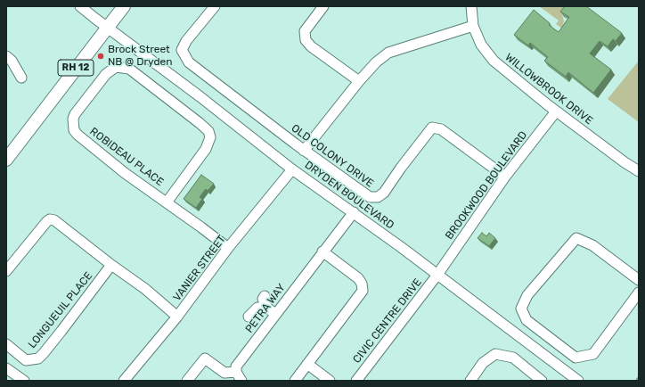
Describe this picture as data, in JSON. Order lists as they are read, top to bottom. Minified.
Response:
{"streets":{"main road":["RH 12"],"street":["WILLOWBROOK DRIVE","OLD COLONY DRIVE","ROBIDEAU PLACE","BROOKWOOD BOULEVARD","DRYDEN BOULEVARD","VANIER STREET","PETRA WAY","LONGUEUIL PLACE","CIVIC CENTRE DRIVE"]},"crossings":[["RH 12","DRYDEN BOULEVARD"],["WILLOWBROOK DRIVE","BROOKWOOD BOULEVARD"],["OLD COLONY DRIVE","BROOKWOOD BOULEVARD"],["ROBIDEAU PLACE","VANIER STREET"],["BROOKWOOD BOULEVARD","DRYDEN BOULEVARD"],["BROOKWOOD BOULEVARD","CIVIC CENTRE DRIVE"],["DRYDEN BOULEVARD","VANIER STREET"],["DRYDEN BOULEVARD","PETRA WAY"],["DRYDEN BOULEVARD","CIVIC CENTRE DRIVE"]],"places":["Brock Street NB @ Dryden"]}
